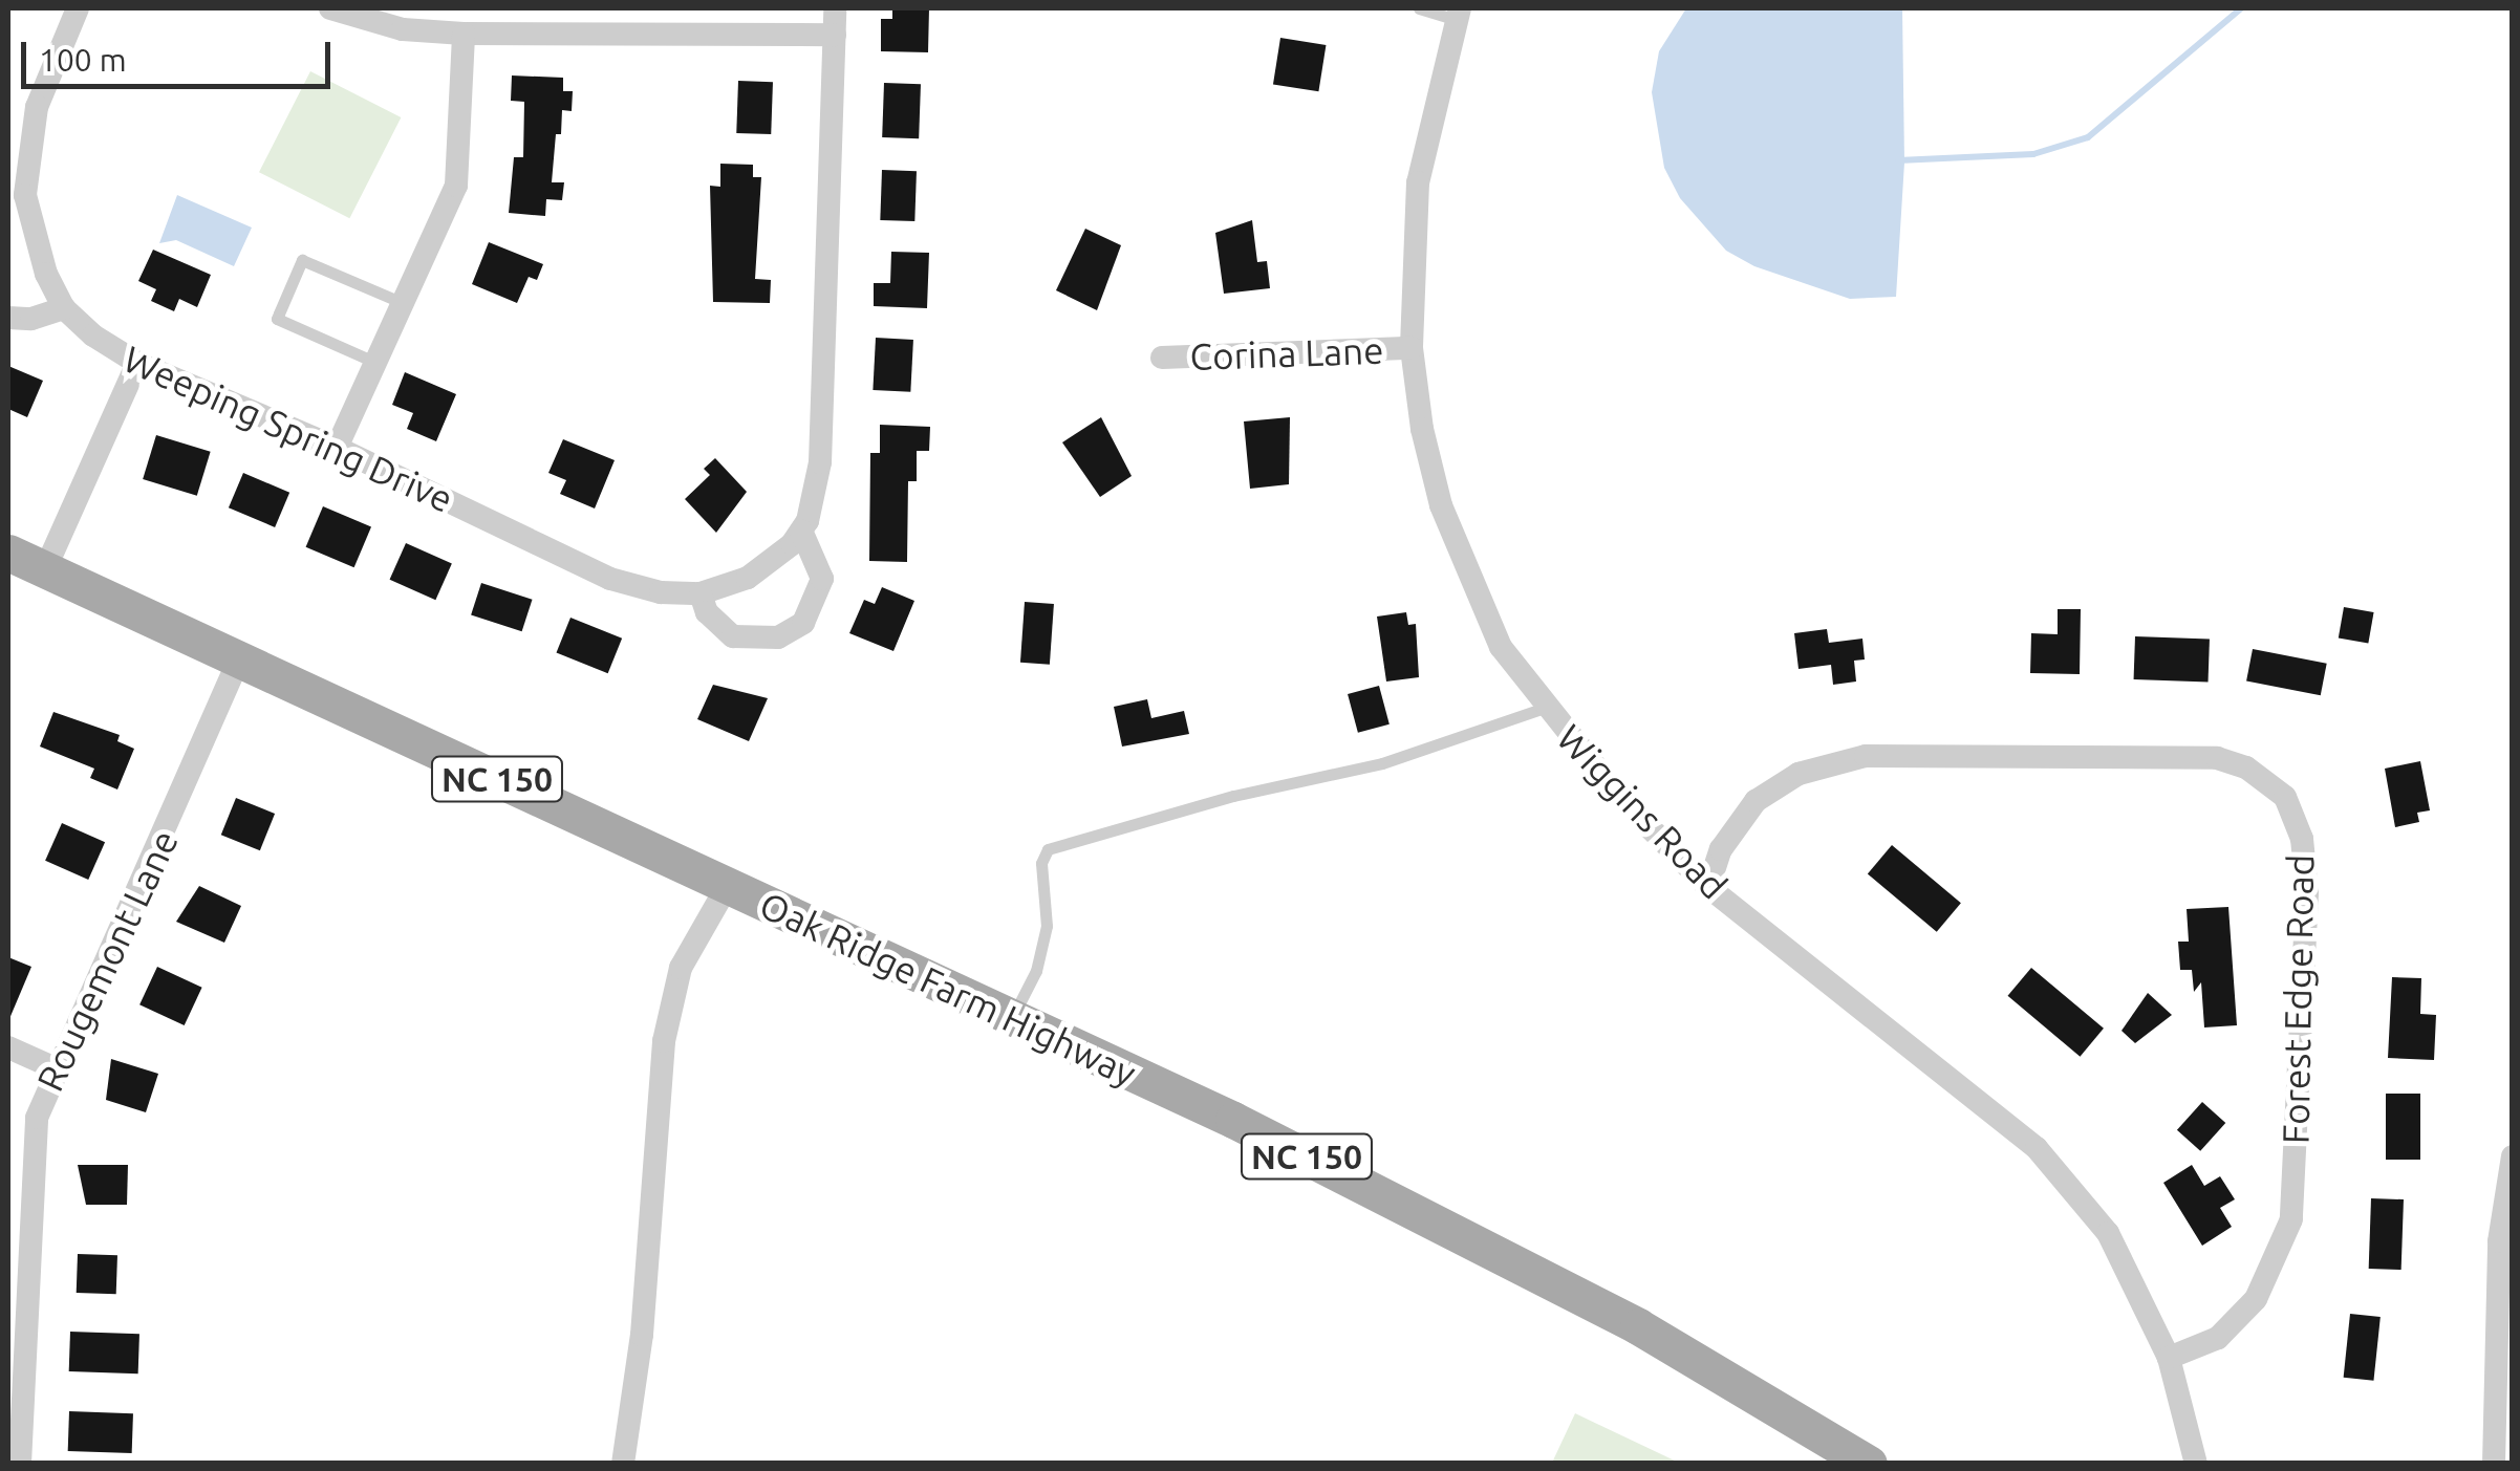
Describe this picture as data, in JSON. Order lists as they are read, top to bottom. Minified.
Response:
{"streets":{"main road":["NC 150","Oak Ridge Farm Highway"],"street":["Corina Lane","Weeping Spring Drive","Wiggins Road","Rougemont Lane","Forest Edge Road"]},"crossings":[["Corina Lane","Wiggins Road"],["Wiggins Road","Forest Edge Road"],["Rougemont Lane","Oak Ridge Farm Highway"]],"scale_bar":"100 m"}
